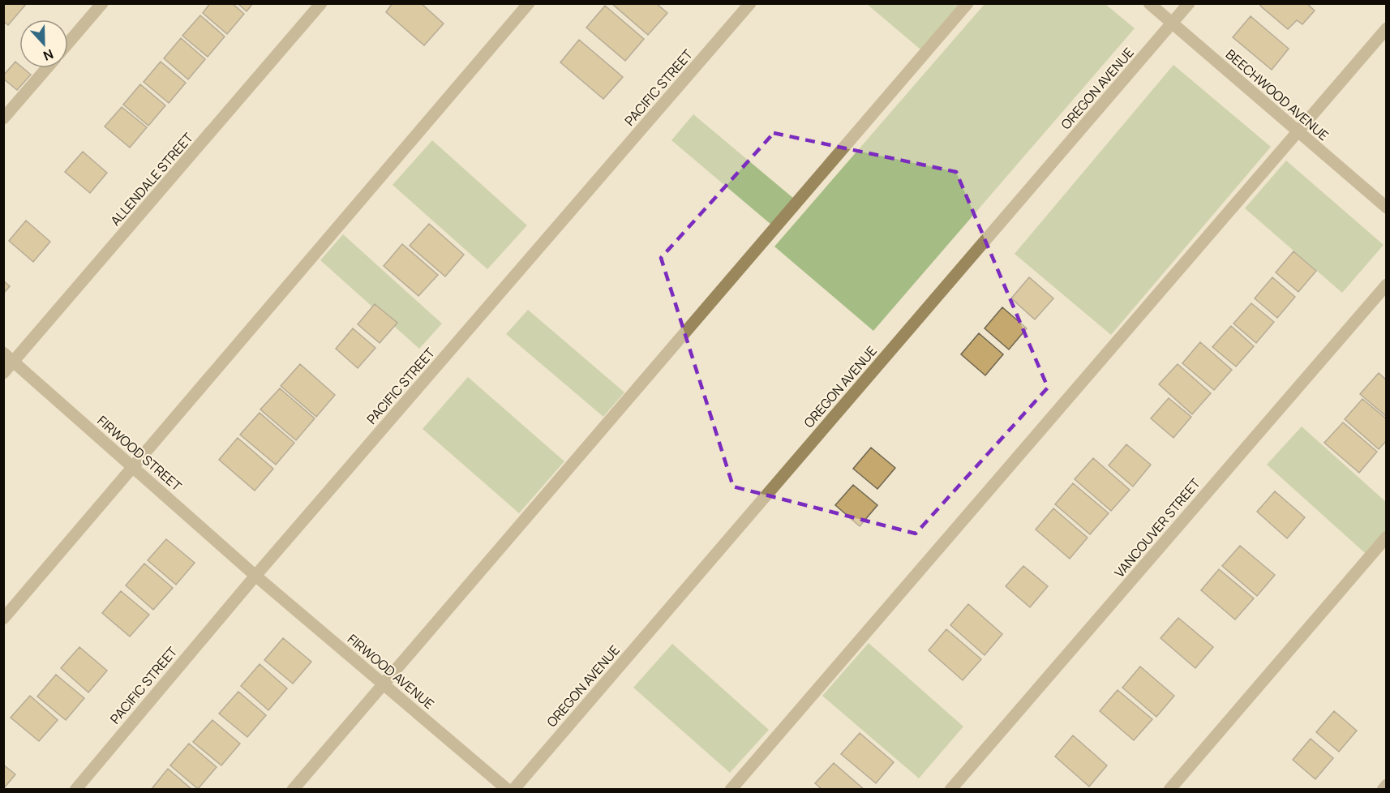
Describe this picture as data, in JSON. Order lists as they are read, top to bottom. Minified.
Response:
{"streets":{"street":["PACIFIC STREET","OREGON AVENUE","BEECHWOOD AVENUE","ALLENDALE STREET","FIRWOOD STREET","VANCOUVER STREET","FIRWOOD AVENUE"]},"crossings":[["PACIFIC STREET","FIRWOOD STREET"],["PACIFIC STREET","FIRWOOD AVENUE"],["OREGON AVENUE","BEECHWOOD AVENUE"],["ALLENDALE STREET","FIRWOOD STREET"],["FIRWOOD STREET","FIRWOOD AVENUE"]],"north":"bottom"}
